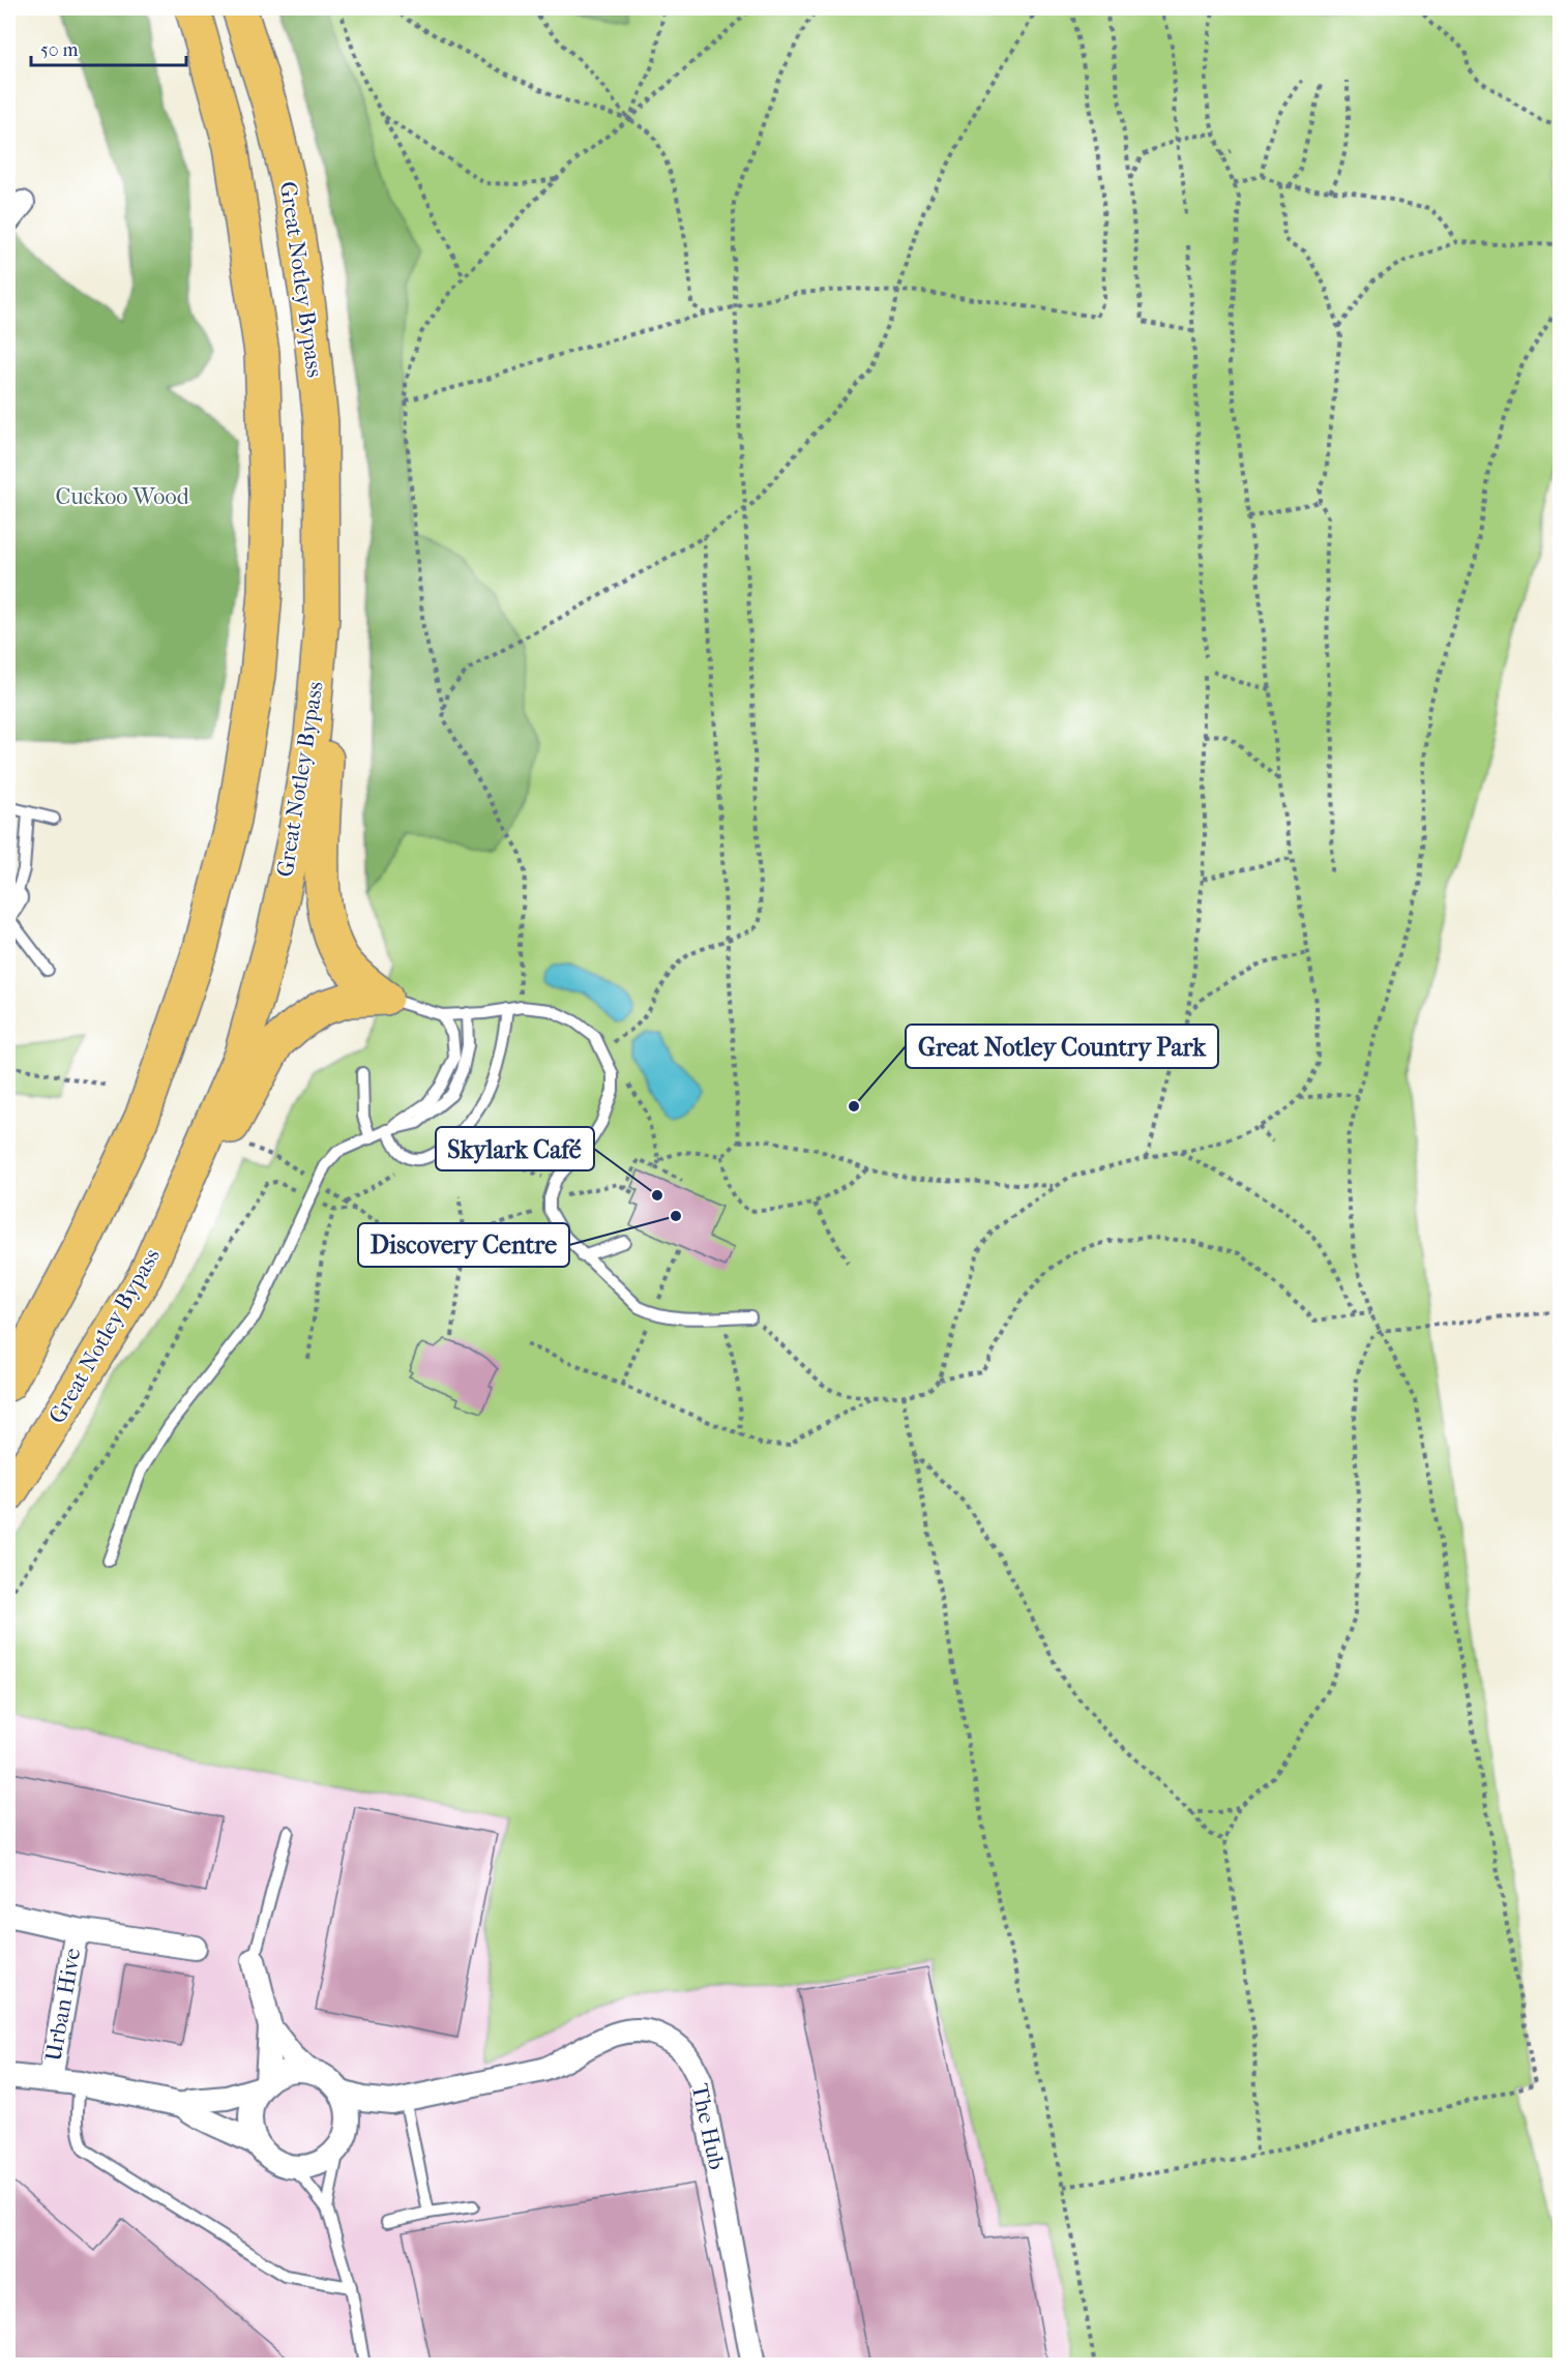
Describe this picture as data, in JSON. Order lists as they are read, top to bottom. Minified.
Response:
{"streets":{"highway":["Great Notley Bypass"],"street":["Urban Hive","The Hub"]},"parks":["Cuckoo Wood"],"places":["Great Notley Country Park","Skylark Café","Discovery Centre"],"scale_bar":"50 m"}
